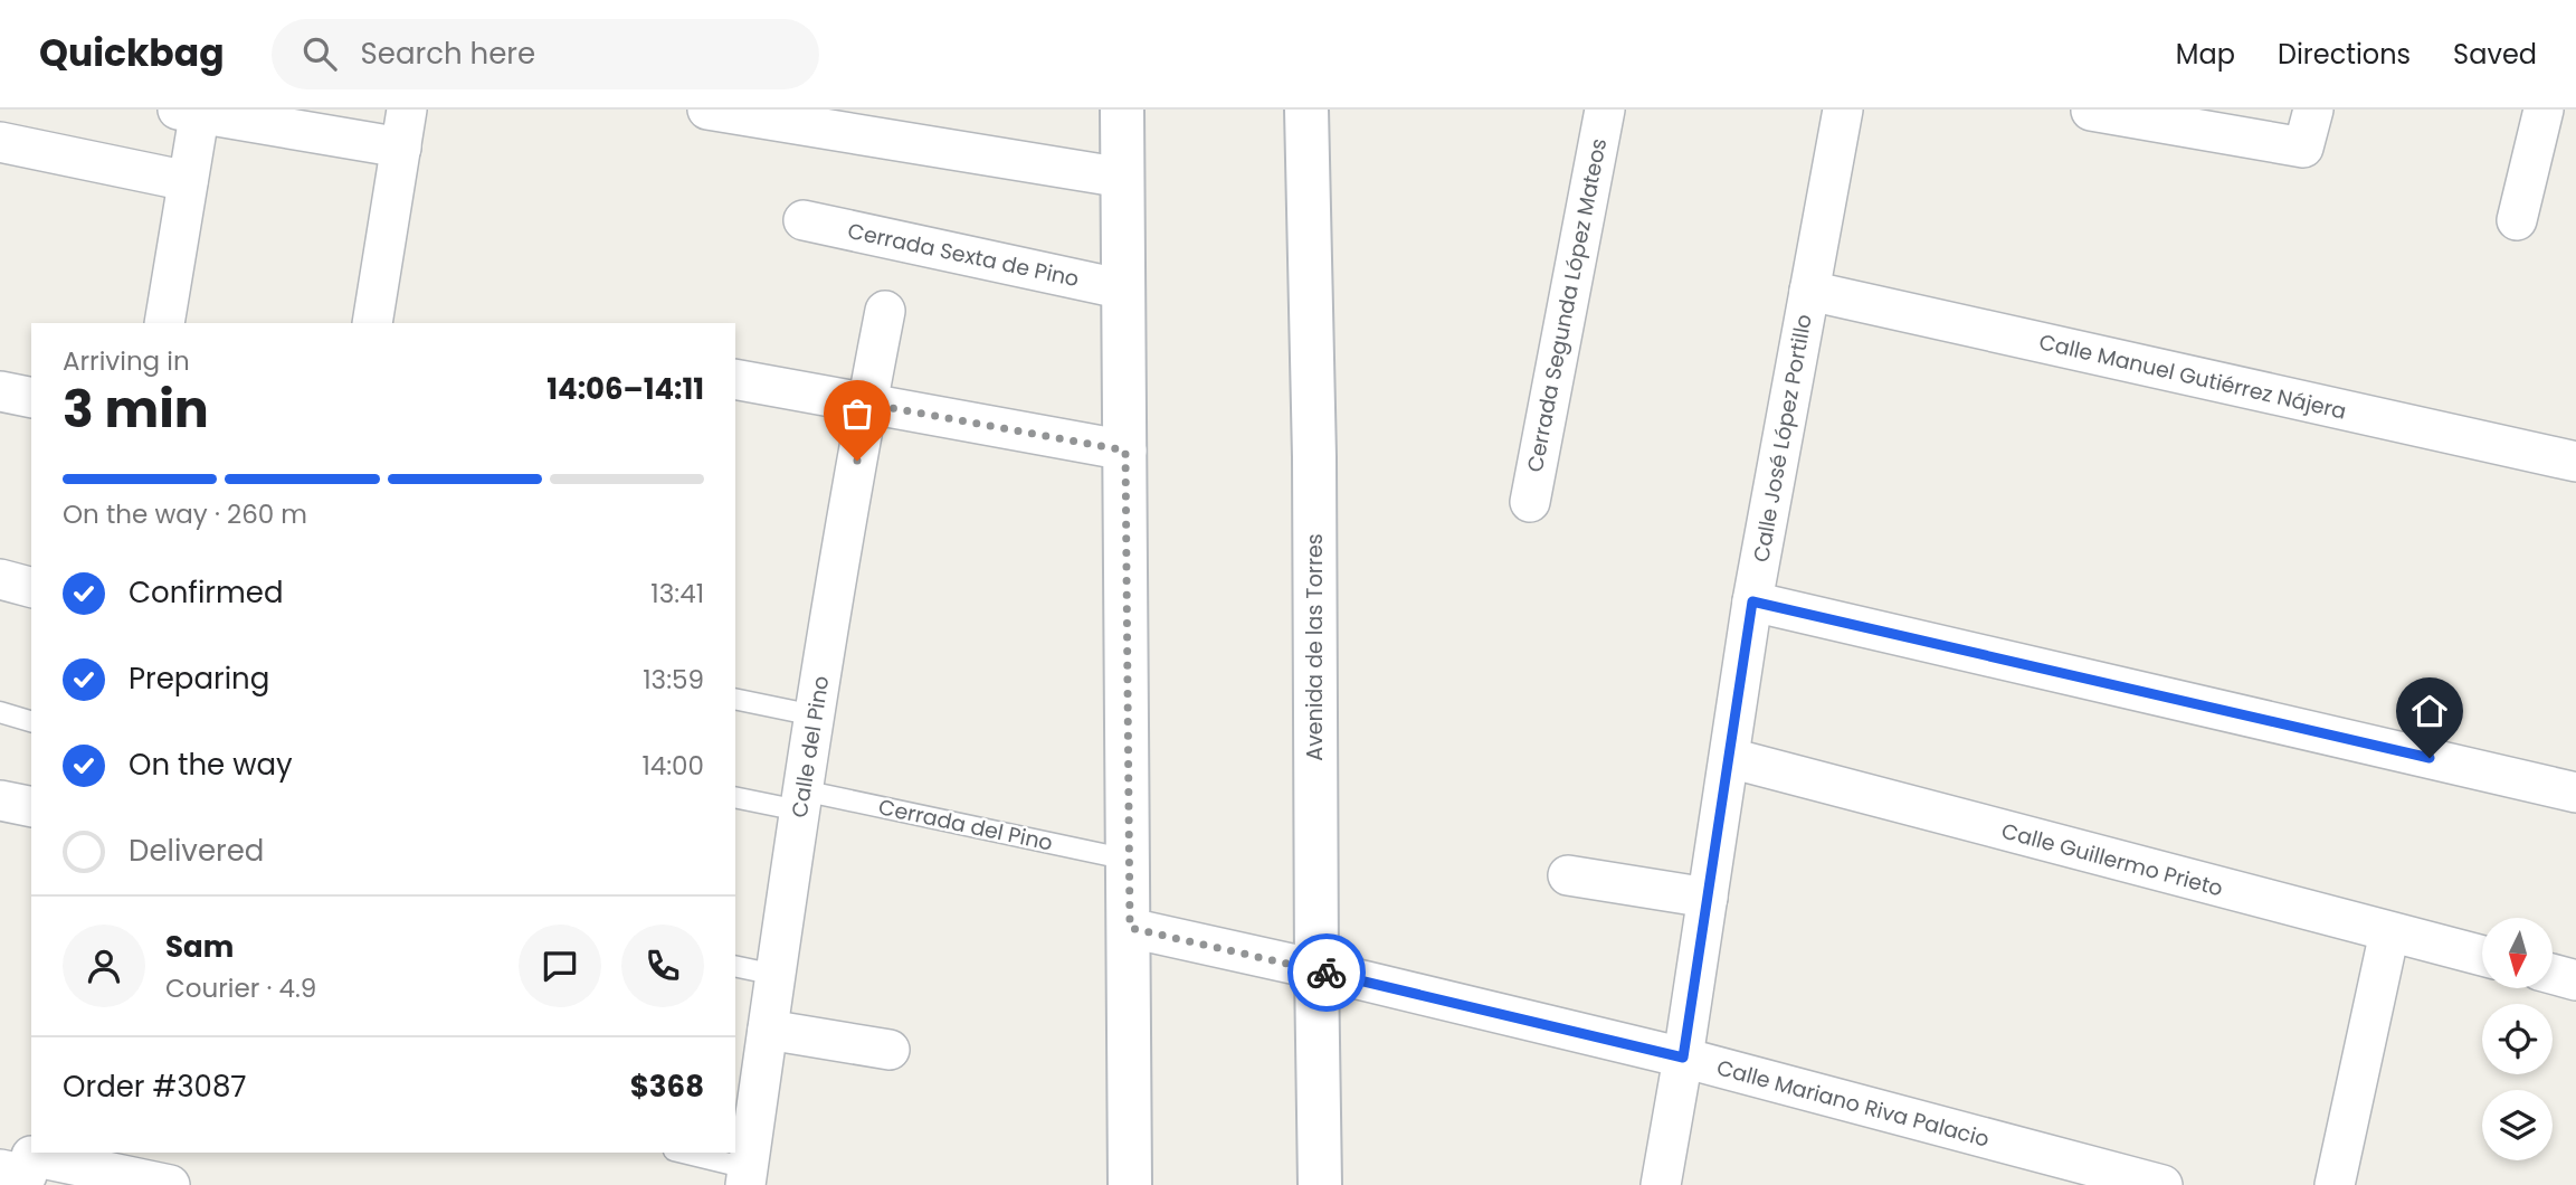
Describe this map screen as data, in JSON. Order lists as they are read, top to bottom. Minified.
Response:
{"streets":{"main road":["Avenida de las Torres"],"street":["Cerrada Sexta de Pino","Cerrada Segunda López Mateos","Calle Manuel Gutiérrez Nájera","Calle José López Portillo","Calle del Pino","Calle Guillermo Prieto","Calle Mariano Riva Palacio"],"lane":["Cerrada del Pino"]},"crossings":[["Calle Manuel Gutiérrez Nájera","Calle José López Portillo"],["Calle José López Portillo","Calle Guillermo Prieto"],["Calle José López Portillo","Calle Mariano Riva Palacio"],["Avenida de las Torres","Calle Mariano Riva Palacio"],["Calle del Pino","Cerrada del Pino"]],"north":"bottom","page":{"header":"Quickbag","search":"Search here","nav":["Map","Directions","Saved"],"heading":["3 min","Arriving in","14:06–14:11"],"panel":["Sam","Courier · 4.9","Order #3087","$368"],"bar":"On the way · 260 m","list":[["Confirmed","13:41"],["Preparing","13:59"],["On the way","14:00"],"Delivered"]}}
